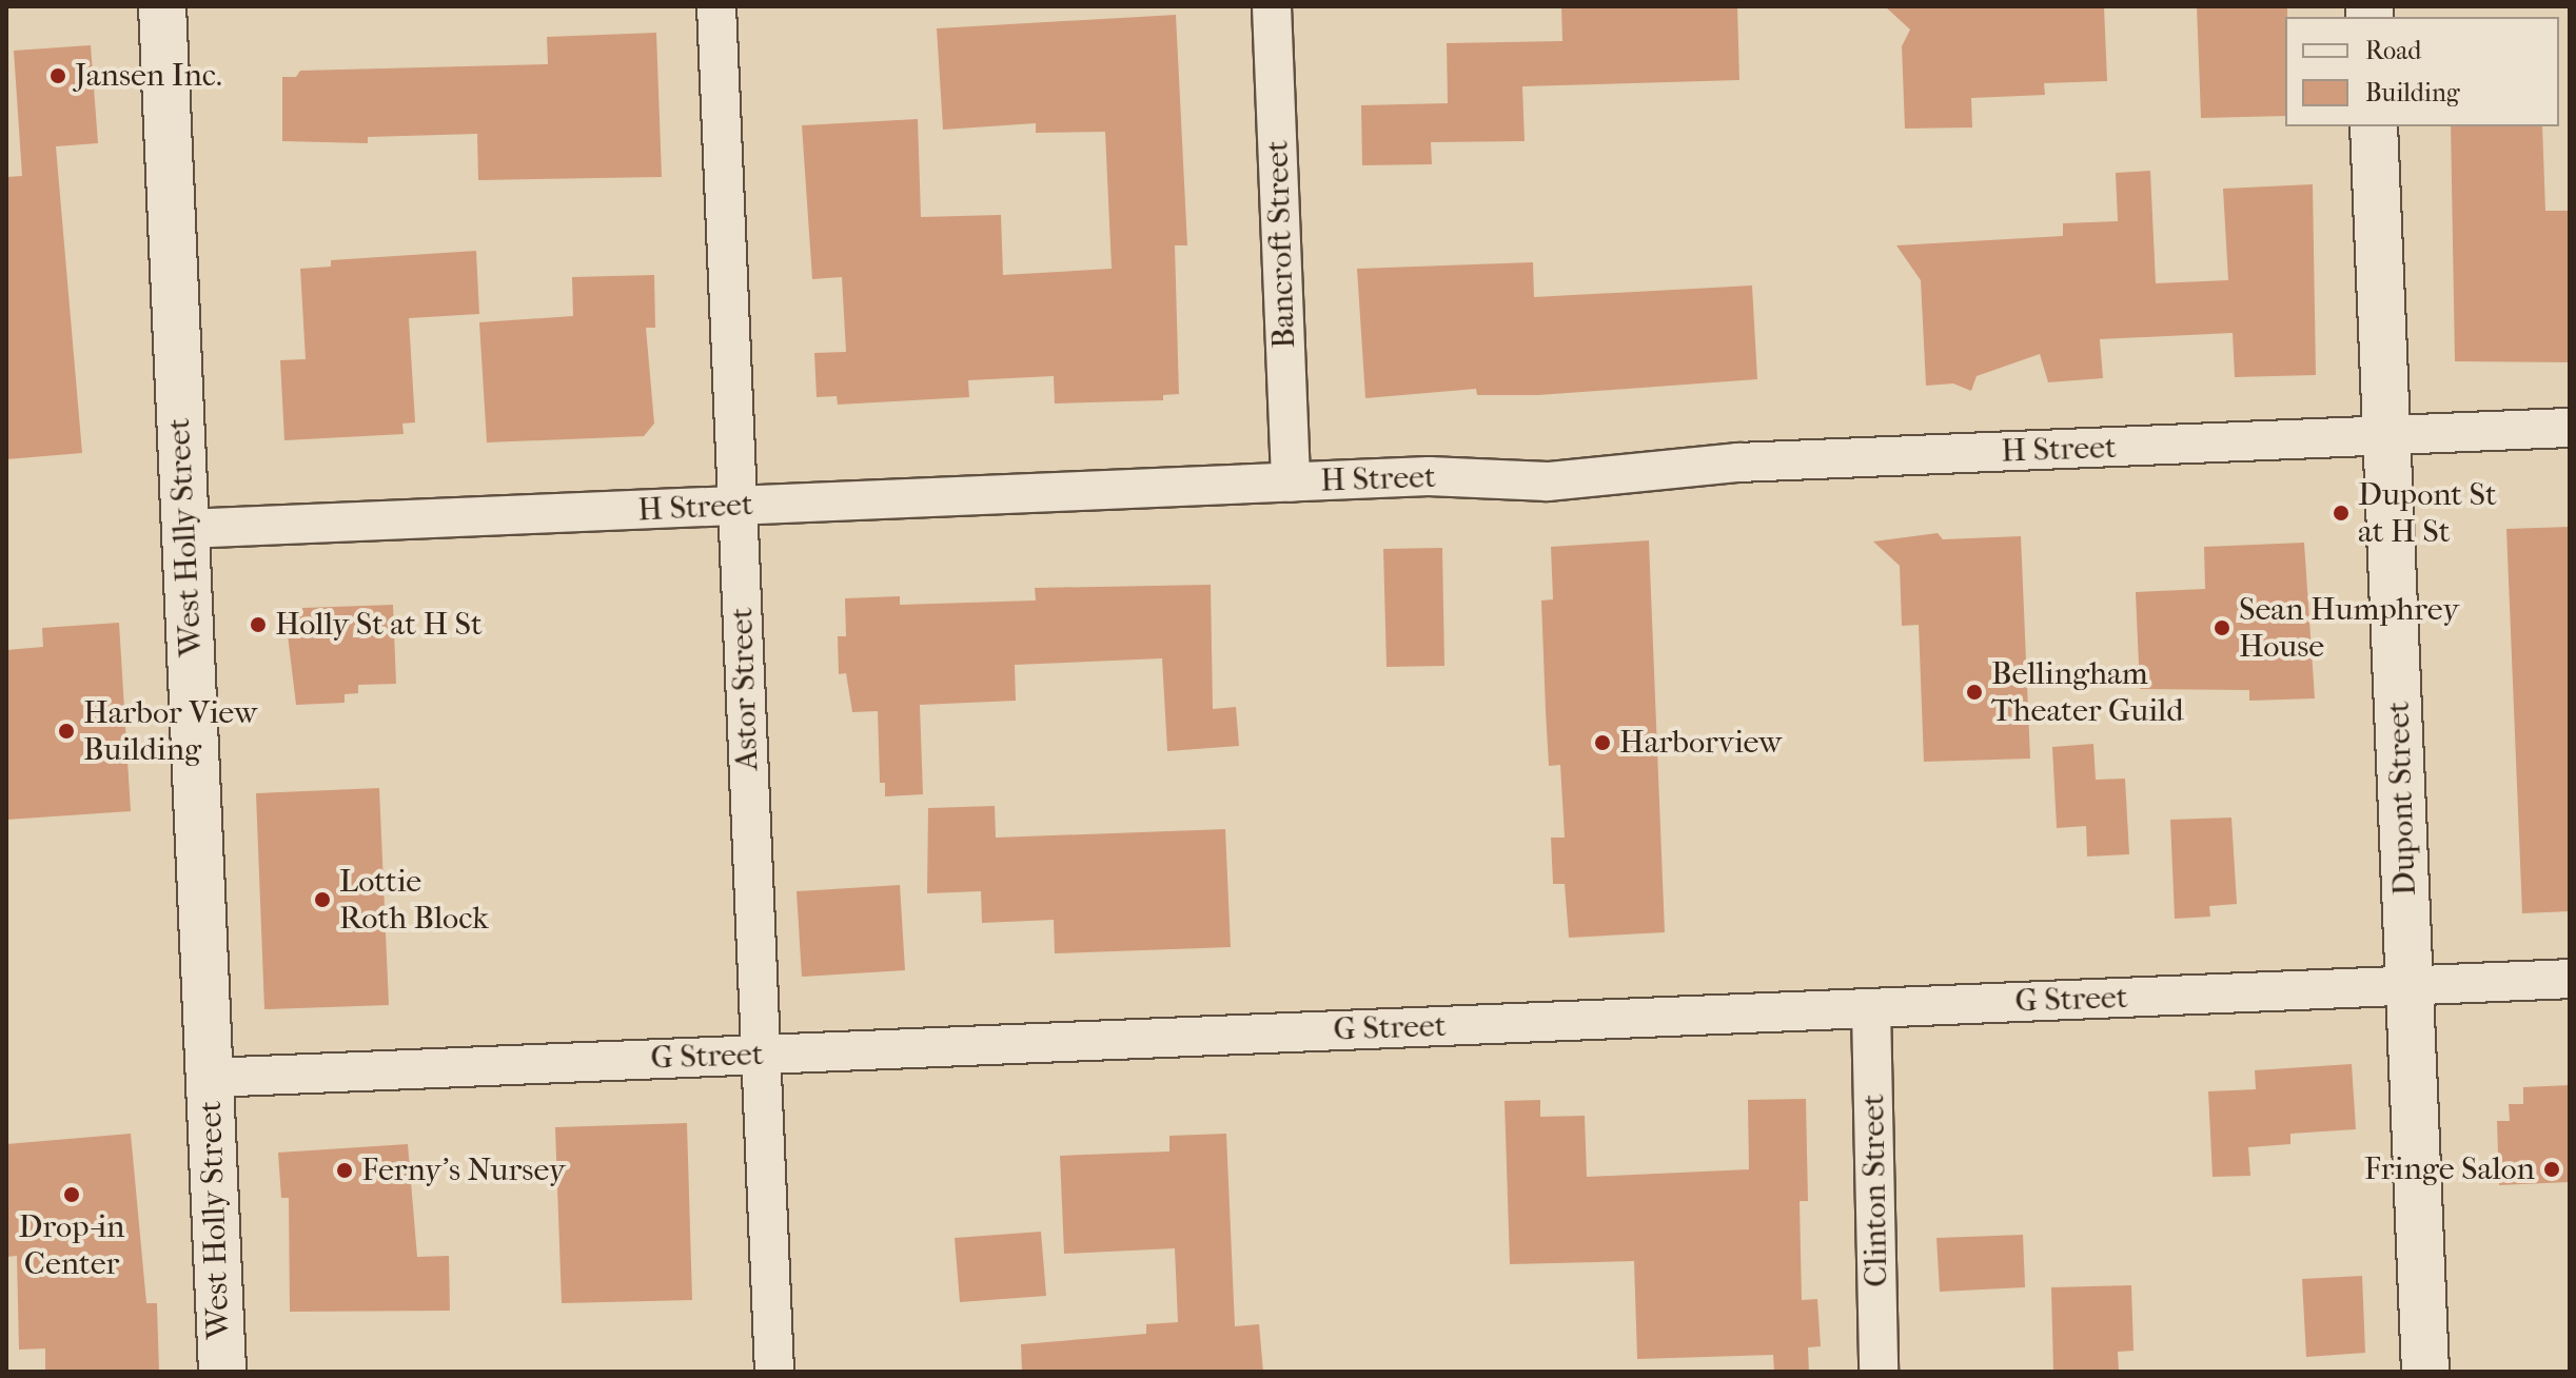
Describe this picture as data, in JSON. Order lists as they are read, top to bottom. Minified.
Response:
{"streets":{"main road":["West Holly Street","Dupont Street"],"street":["Bancroft Street","H Street","Astor Street","G Street","Clinton Street"]},"crossings":[["Bancroft Street","H Street"],["H Street","West Holly Street"],["H Street","Astor Street"],["H Street","Dupont Street"],["West Holly Street","G Street"],["Astor Street","G Street"],["Dupont Street","G Street"],["G Street","Clinton Street"]],"places":["Jansen Inc.","Dupont St at H St","Holly St at H St","Sean Humphrey House","Bellingham Theater Guild","Harbor View Building","Harborview","Lottie Roth Block","Fringe Salon","Ferny's Nursey","Drop-in Center"],"legend":["Road","Building"]}
